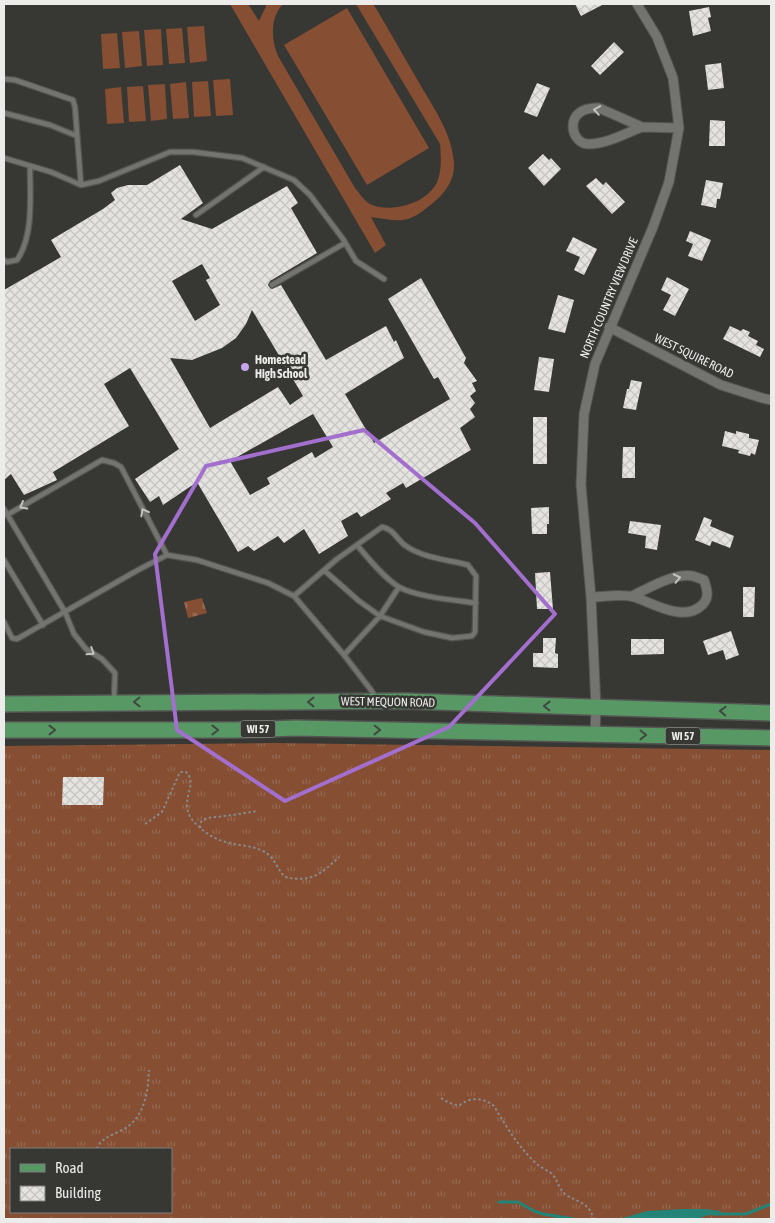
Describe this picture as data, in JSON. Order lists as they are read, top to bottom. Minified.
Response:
{"streets":{"main road":["WEST MEQUON ROAD","WI 57"],"street":["NORTH COUNTRY VIEW DRIVE","WEST SQUIRE ROAD"]},"crossings":[["NORTH COUNTRY VIEW DRIVE","WEST SQUIRE ROAD"],["NORTH COUNTRY VIEW DRIVE","WEST MEQUON ROAD"],["NORTH COUNTRY VIEW DRIVE","WI 57"]],"places":["Homestead High School"],"legend":["Road","Building"]}
